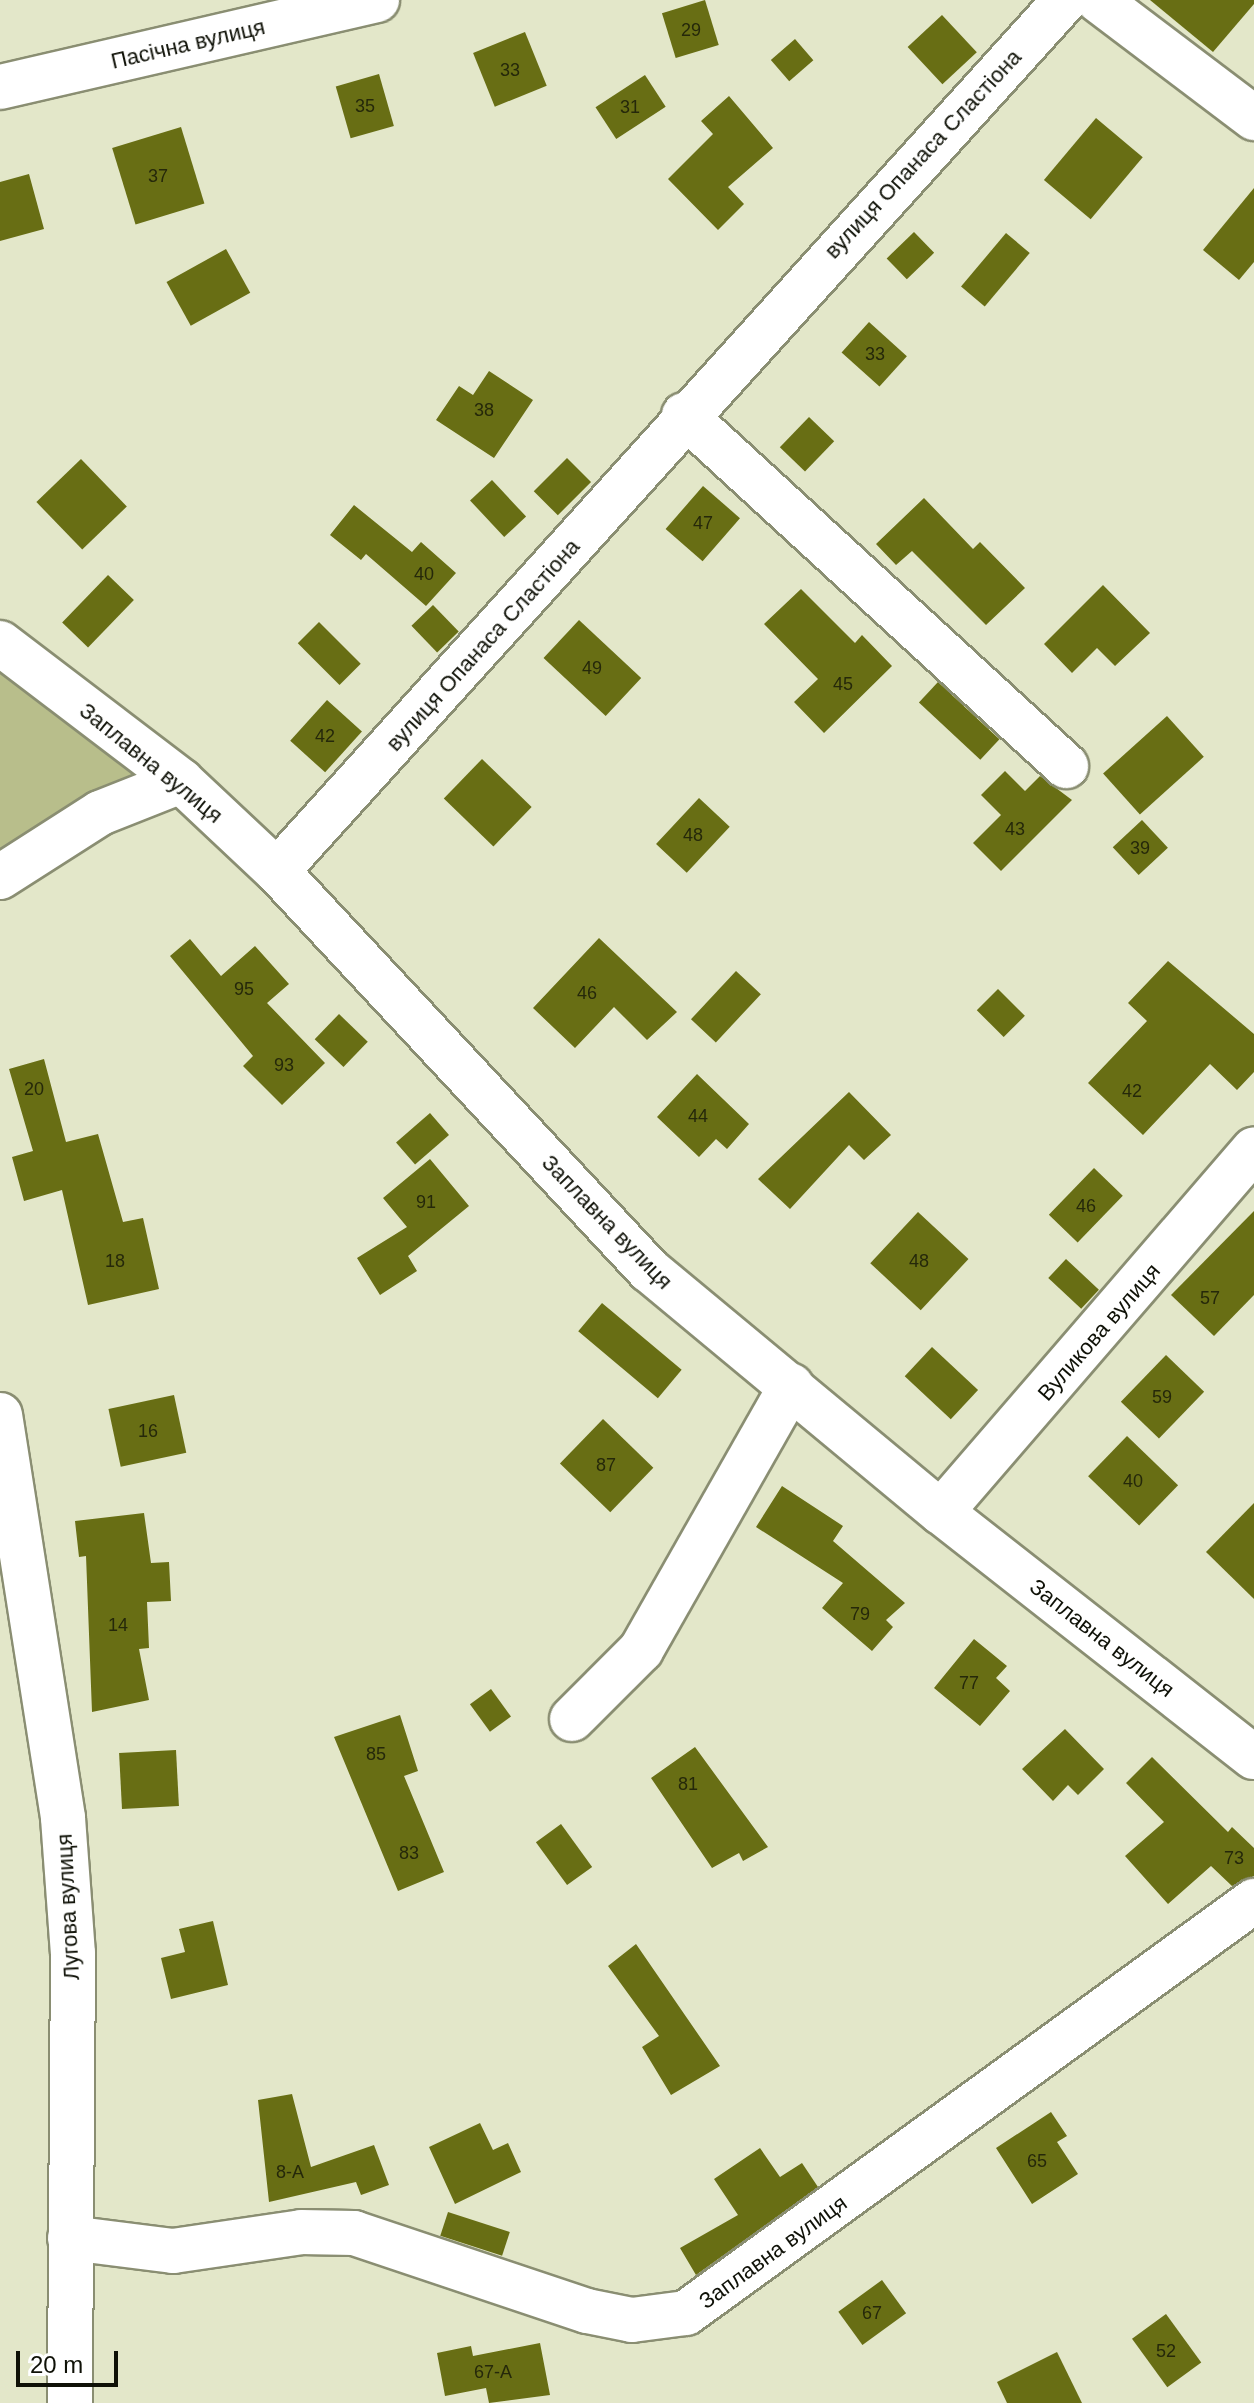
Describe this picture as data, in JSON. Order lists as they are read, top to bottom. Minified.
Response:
{"streets":{"street":["Пасічна вулиця","вулиця Опанаса Сластіона","Заплавна вулиця","Вуликова вулиця","Лугова вулиця"]},"crossings":[["вулиця Опанаса Сластіона","Заплавна вулиця"],["Заплавна вулиця","Вуликова вулиця"],["Заплавна вулиця","Лугова вулиця"]],"house_numbers":["29","33","35","31","37","33","38","47","40","49","45","42","43","48","39","95","46","93","20","42","44","91","46","18","48","57","59","16","87","40","79","14","77","85","81","83","73","65","8-А","67","52","67-А"],"scale_bar":"20 m"}
